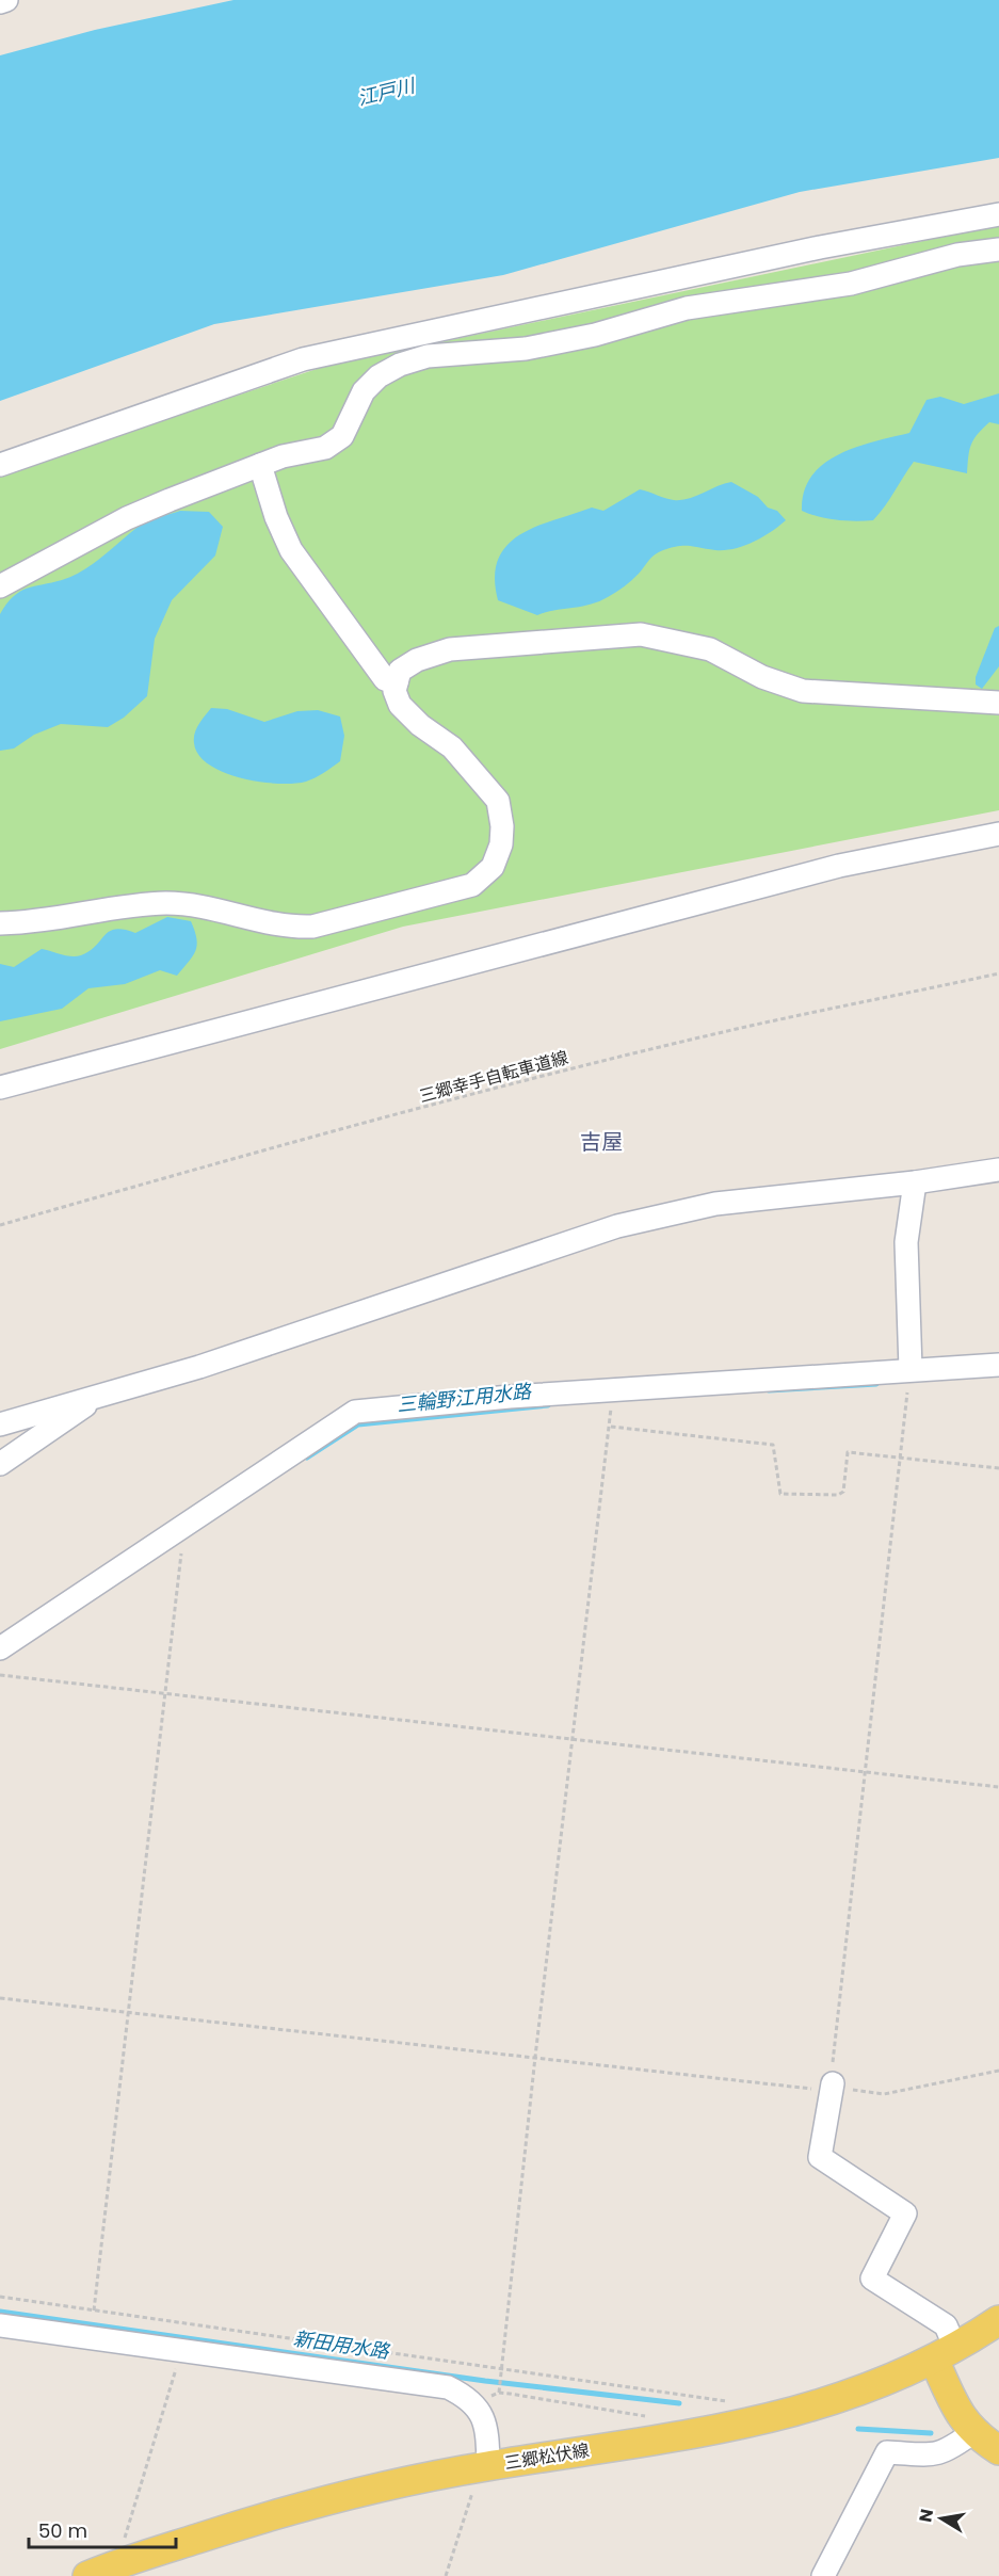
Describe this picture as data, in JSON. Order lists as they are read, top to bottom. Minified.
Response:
{"streets":{"main road":["三郷松伏線"],"path":["三郷幸手自転車道線"]},"districts":["吉屋"],"water":["江戸川","三輪野江用水路","新田用水路"],"scale_bar":"50 m","north":"left"}
